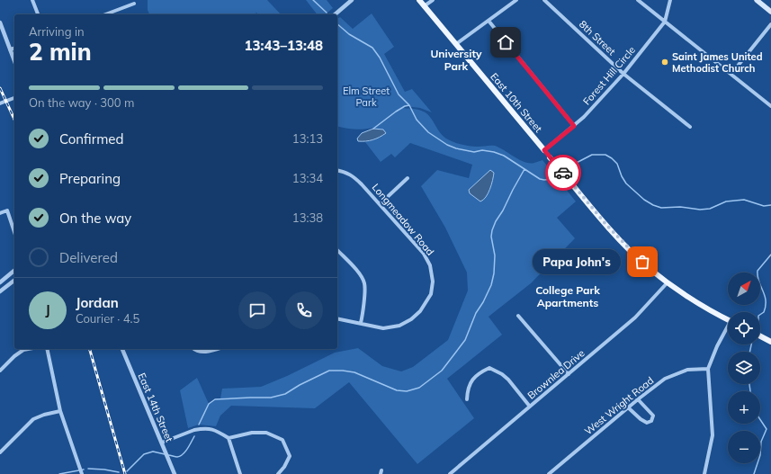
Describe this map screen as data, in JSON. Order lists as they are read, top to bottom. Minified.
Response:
{"streets":{"main road":["East 10th Street"],"street":["8th Street","Forest Hill Circle","Longmeadow Road","Brownlea Drive","West Wright Road","East 14th Street"]},"crossings":[["8th Street","Forest Hill Circle"],["Forest Hill Circle","East 10th Street"],["East 10th Street","Brownlea Drive"]],"districts":["University Park","College Park Apartments"],"parks":["Elm Street Park"],"places":["Saint James United Methodist Church","Papa John's"],"north":"top right","page":{"heading":["2 min","Arriving in","13:43–13:48"],"panel":["Jordan","Courier · 4.5"],"bar":"On the way · 300 m","list":[["Confirmed","13:13"],["Preparing","13:34"],["On the way","13:38"],"Delivered"],"bubble":"Papa John's","map_buttons":["+","−"],"round":"J"}}
